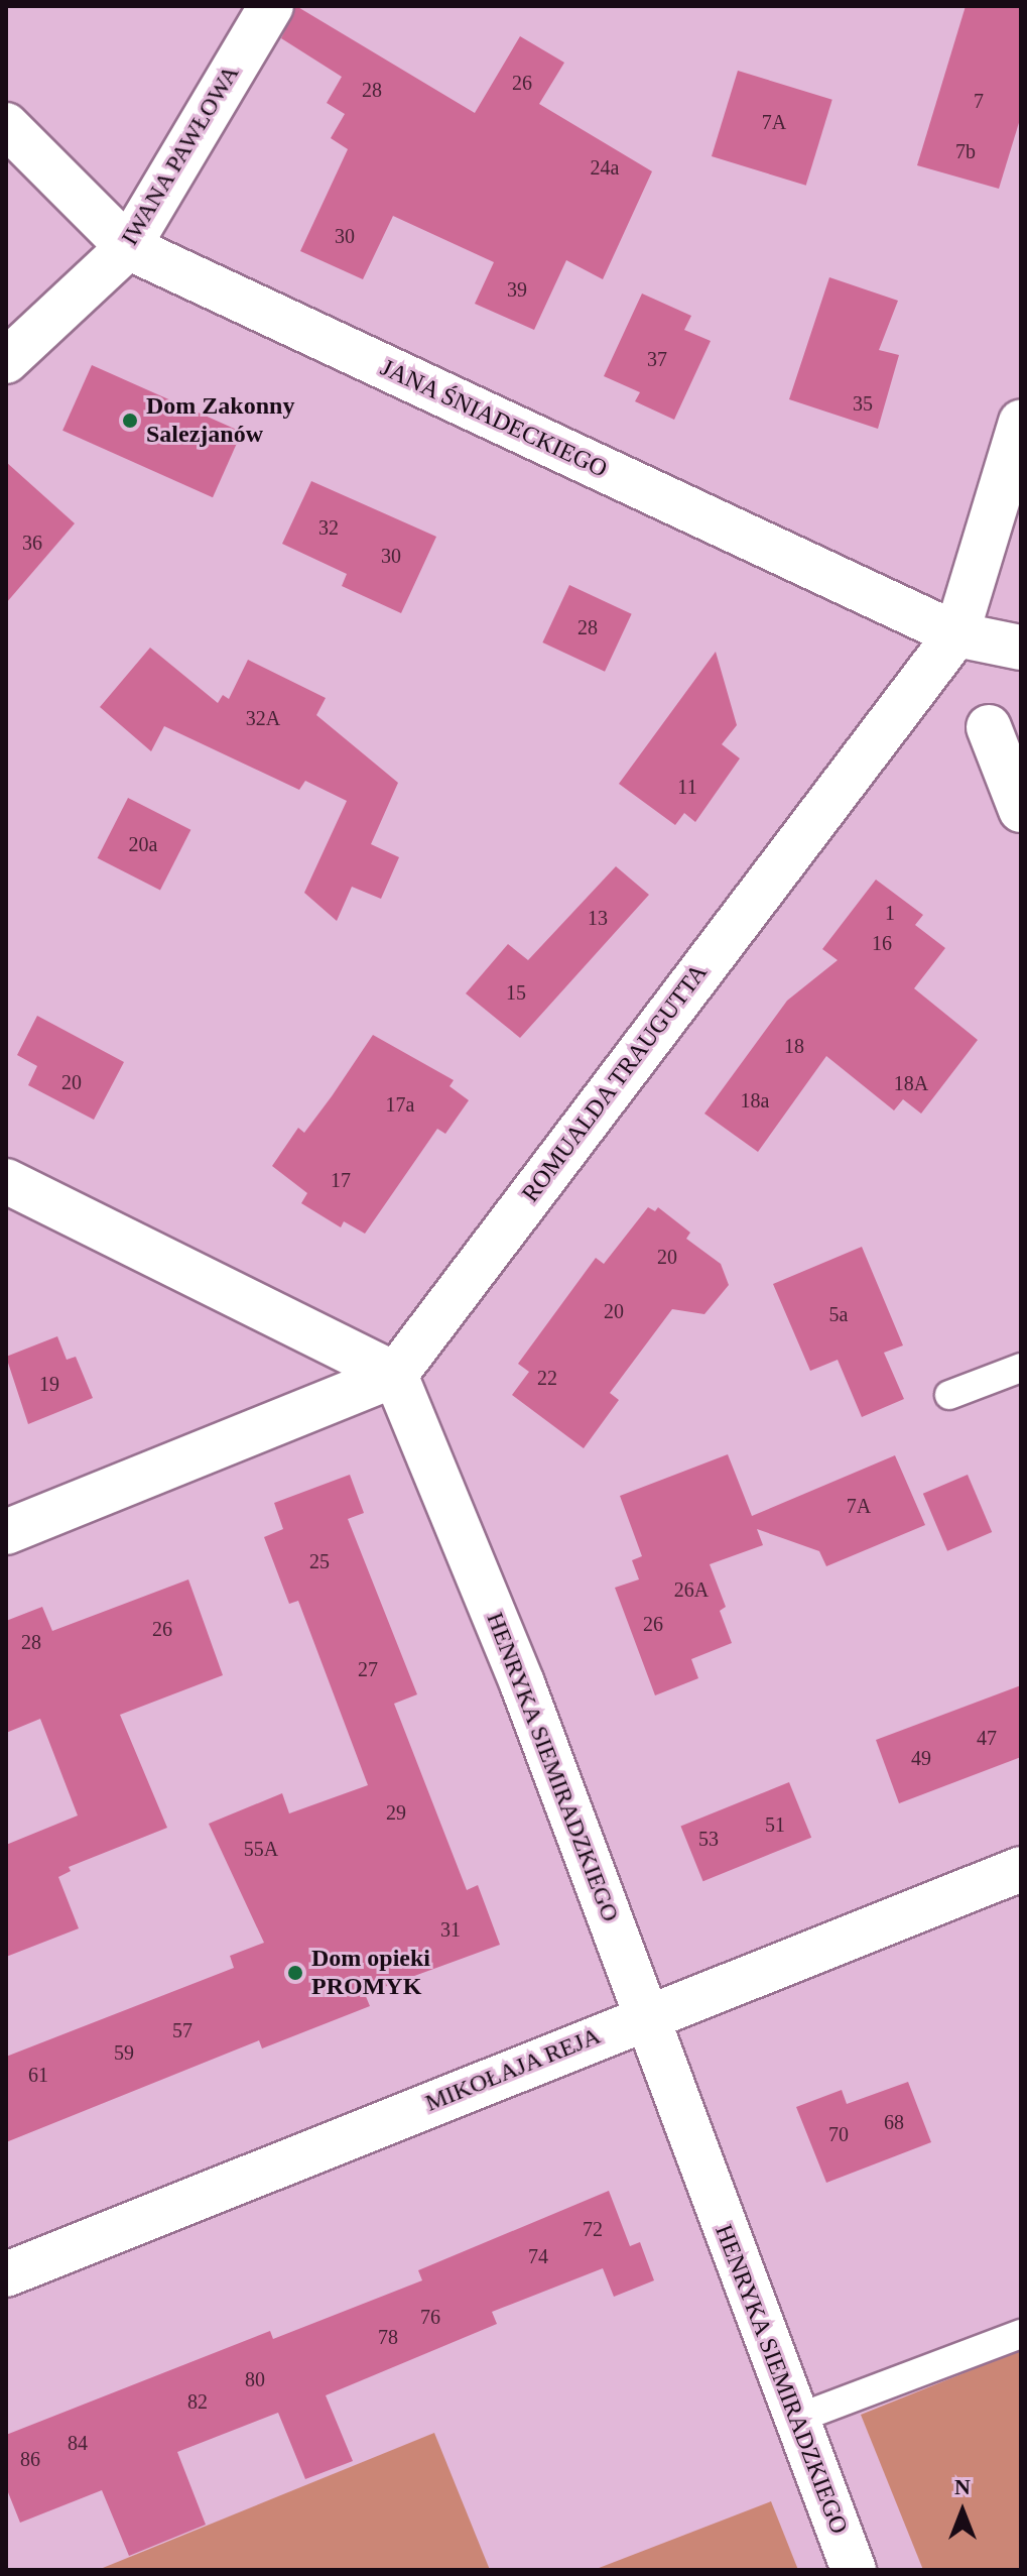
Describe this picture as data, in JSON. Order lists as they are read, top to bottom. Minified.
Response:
{"streets":{"street":["IWANA PAWŁOWA","JANA ŚNIADECKIEGO","ROMUALDA TRAUGUTTA","HENRYKA SIEMIRADZKIEGO","MIKOŁAJA REJA"]},"crossings":[["IWANA PAWŁOWA","JANA ŚNIADECKIEGO"],["JANA ŚNIADECKIEGO","ROMUALDA TRAUGUTTA"],["ROMUALDA TRAUGUTTA","HENRYKA SIEMIRADZKIEGO"],["HENRYKA SIEMIRADZKIEGO","MIKOŁAJA REJA"]],"places":["Dom Zakonny Salezjanów","Dom opieki PROMYK"],"house_numbers":["26","28","7","7A","7b","24a","30","39","37","35","32","36","30","28","32A","11","20a","1","13","16","15","18","20","18A","18a","17a","17","20","20","5a","22","19","7A","25","26A","26","26","28","27","47","49","29","51","53","55A","31","57","59","61","68","70","72","74","76","78","80","82","84","86"],"north":"top"}
